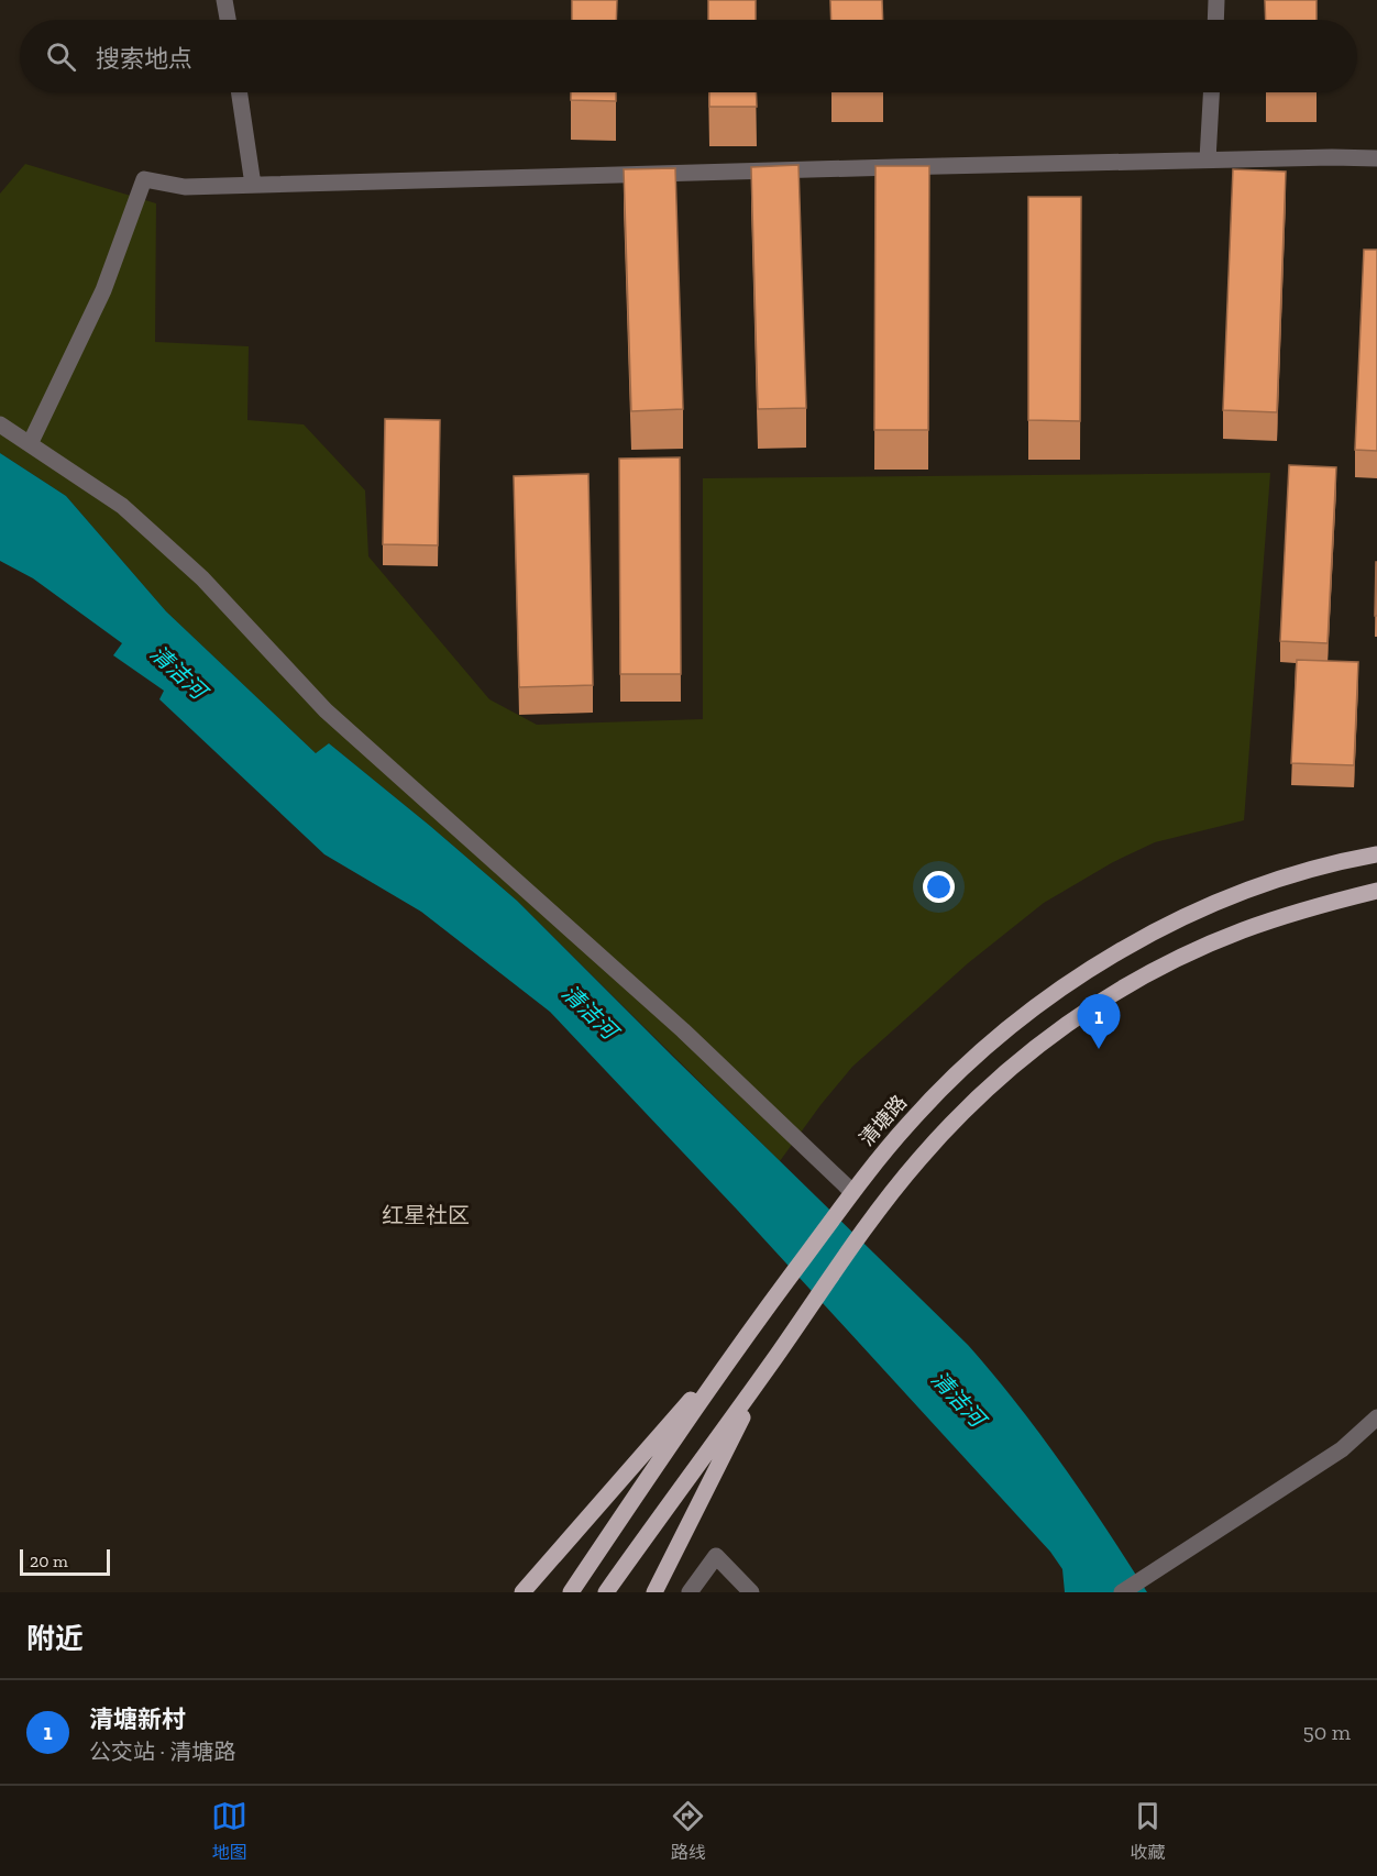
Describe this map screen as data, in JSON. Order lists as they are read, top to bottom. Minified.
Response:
{"streets":{"main road":["清塘路"]},"districts":["红星社区"],"water":["清洁河"],"scale_bar":"20 m","page":{"search":"搜索地点","pins":"1","scale":"20 m","heading":"附近","list":[{"mark":"1","name":"清塘新村","note":"公交站 · 清塘路","value":"50 m"}],"nav":["地图","路线","收藏"]}}
